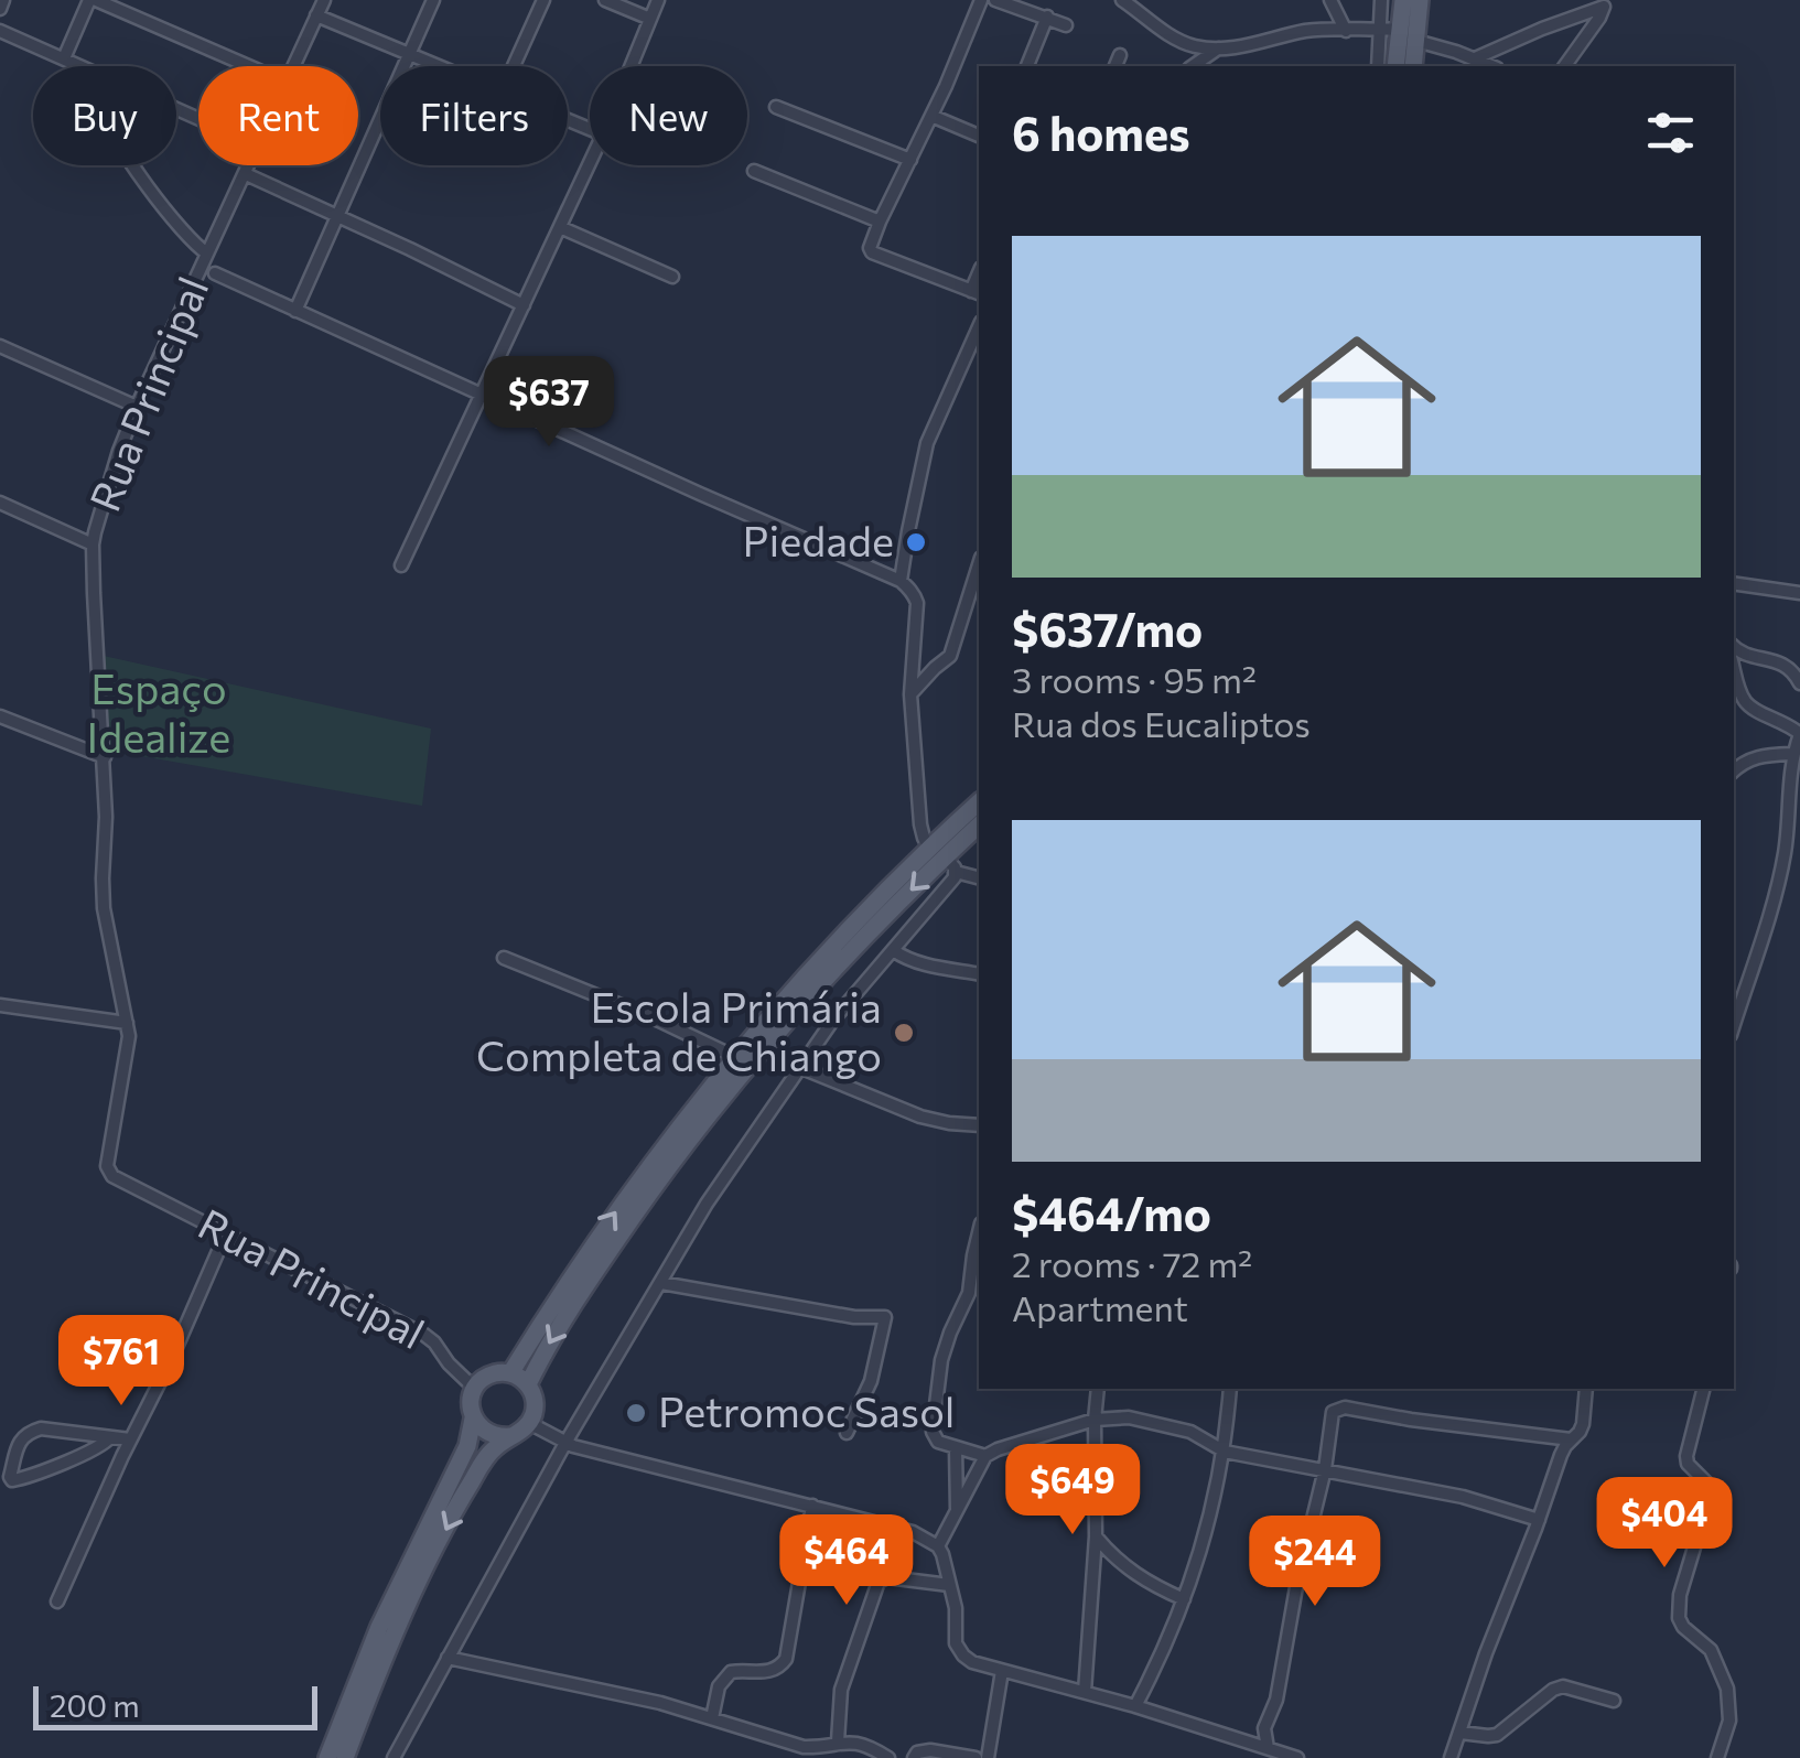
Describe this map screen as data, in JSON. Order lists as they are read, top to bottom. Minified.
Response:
{"streets":{"street":["Rua Principal"]},"parks":["Espaço Idealize"],"places":["Piedade","Escola Primária Completa de Chiango","Petromoc Sasol"],"scale_bar":"200 m","page":{"chip":["Buy","Rent","Filters","New"],"heading":"6 homes","list":[{"name":"$637/mo","note":"3 rooms · 95 m² · Rua dos Eucaliptos"},{"name":"$464/mo","note":"2 rooms · 72 m² · Apartment"}],"price":["$637","$761","$649","$404","$464","$244"],"scale":"200 m"}}
